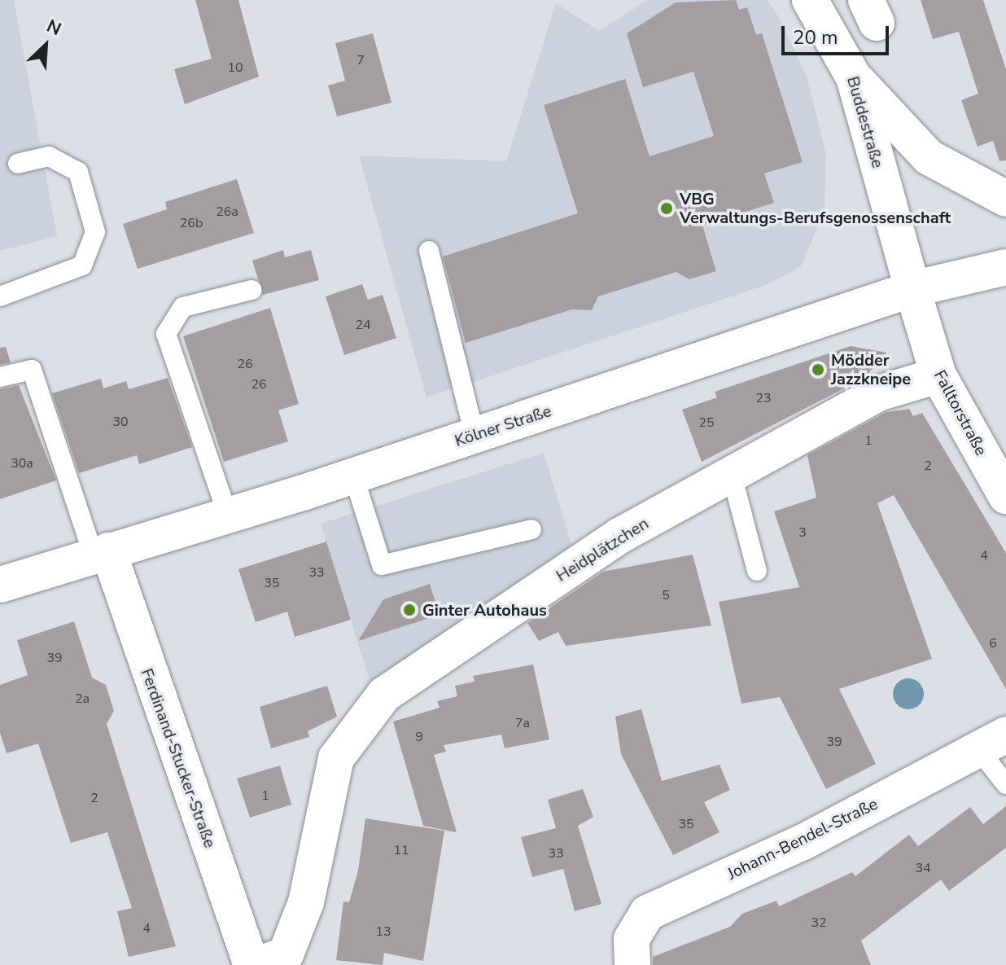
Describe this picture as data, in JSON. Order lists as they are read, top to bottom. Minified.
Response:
{"streets":{"street":["Buddestraße","Falltorstraße","Kölner Straße","Heidplätzchen","Ferdinand-Stucker-Straße","Johann-Bendel-Straße"]},"crossings":[["Buddestraße","Falltorstraße"],["Buddestraße","Kölner Straße"],["Falltorstraße","Kölner Straße"],["Falltorstraße","Heidplätzchen"],["Kölner Straße","Ferdinand-Stucker-Straße"]],"places":["VBG Verwaltungs-Berufsgenossenschaft","Mödder Jazzkneipe","Ginter Autohaus"],"house_numbers":["7","10","26a","26b","24","26","26","23","30","25","1","30a","2","3","4","33","35","5","6","39","2a","7a","9","39","1","2","35","11","33","34","32","4","13"],"scale_bar":"20 m","north":"top right"}
